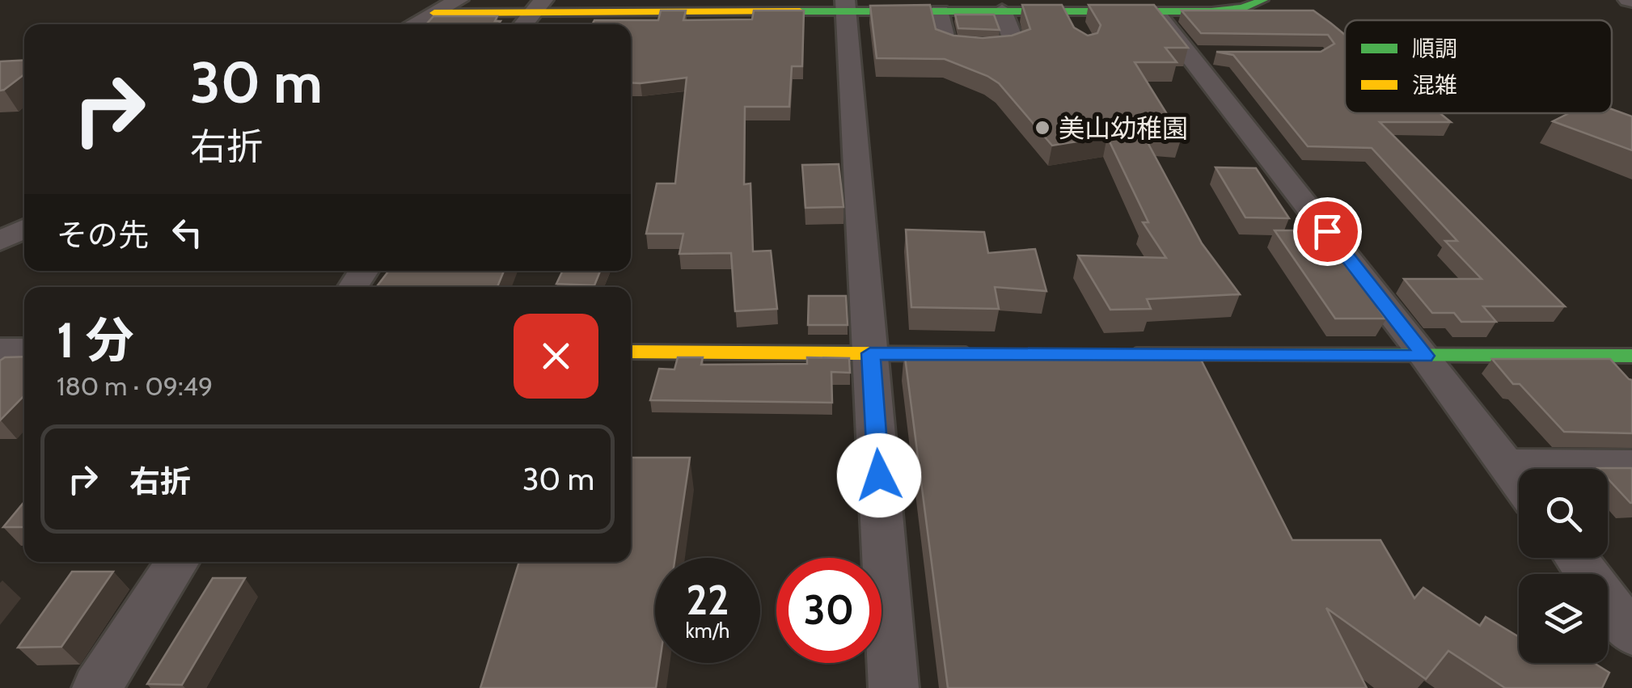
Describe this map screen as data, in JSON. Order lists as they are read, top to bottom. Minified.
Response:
{"places":["美山幼稚園"],"legend":["順調","混雑"],"page":{"turn":["30 m","右折"],"then":"その先","heading":["1 分","180 m · 09:49"],"list":[{"name":"右折","value":"30 m"}],"speed":"22 km/h","limit":"30"}}
